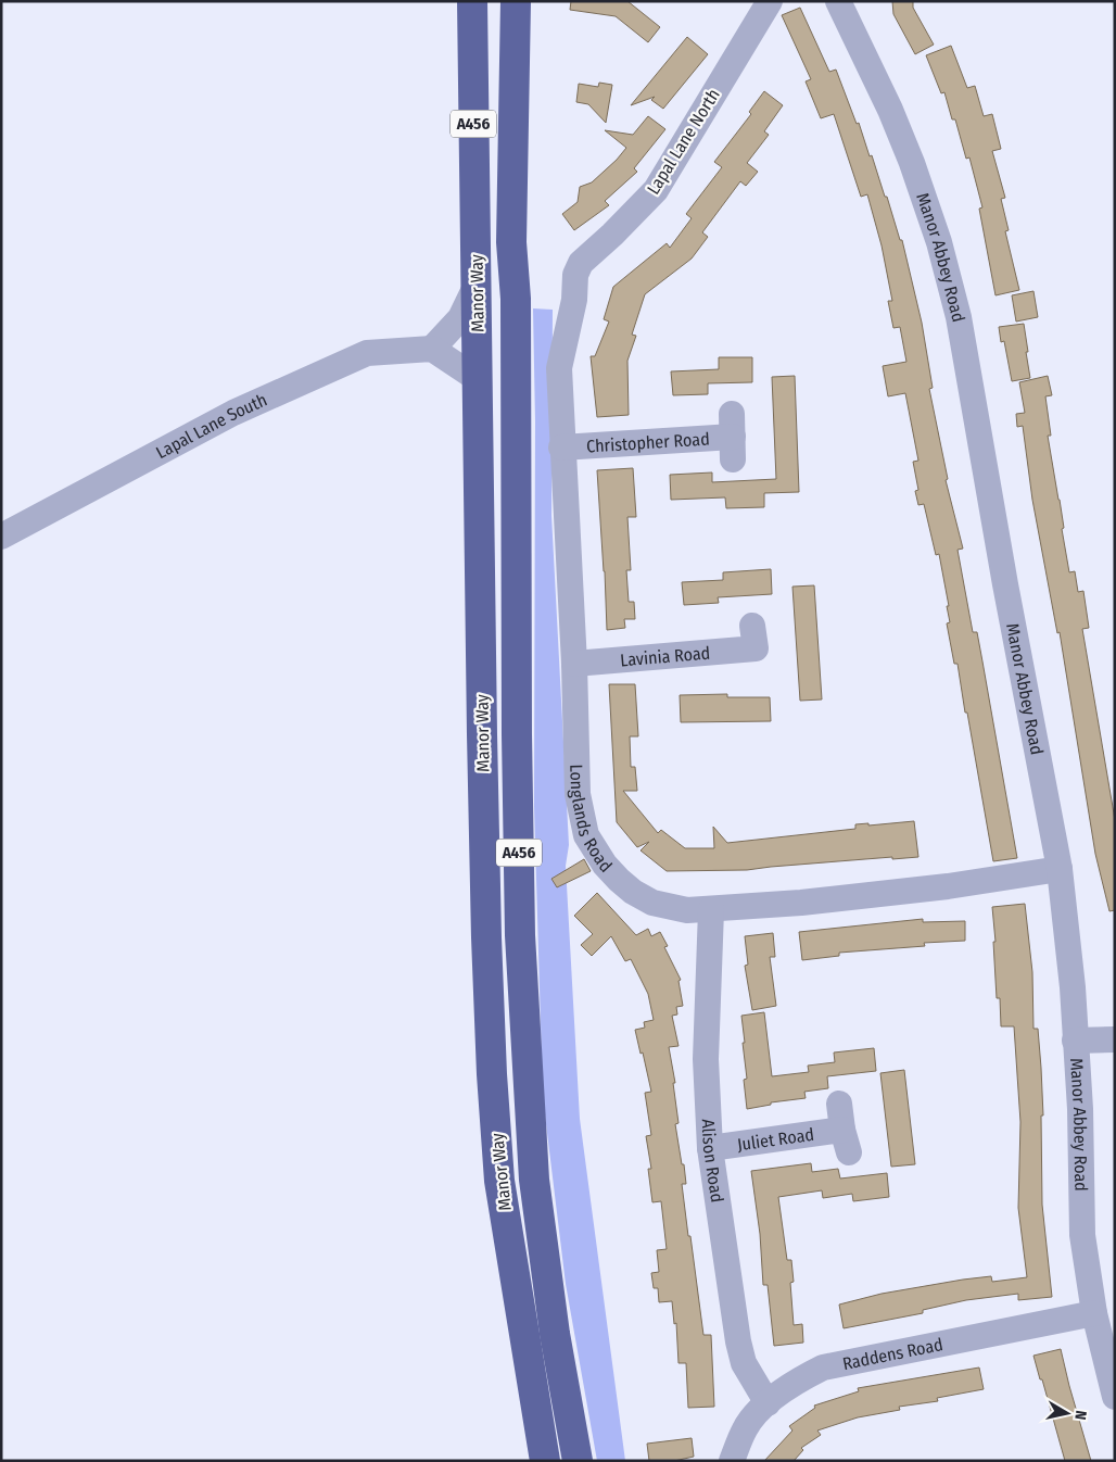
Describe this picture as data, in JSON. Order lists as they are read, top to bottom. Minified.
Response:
{"streets":{"highway":["A456","Manor Way"],"street":["Lapal Lane North","Manor Abbey Road","Lapal Lane South","Christopher Road","Lavinia Road","Longlands Road","Juliet Road","Alison Road","Raddens Road"]},"crossings":[["Lapal Lane North","Longlands Road"],["Manor Abbey Road","Longlands Road"],["Manor Abbey Road","Raddens Road"],["Christopher Road","Longlands Road"],["Lavinia Road","Longlands Road"],["Longlands Road","Alison Road"],["Juliet Road","Alison Road"],["Alison Road","Raddens Road"]],"north":"right"}
